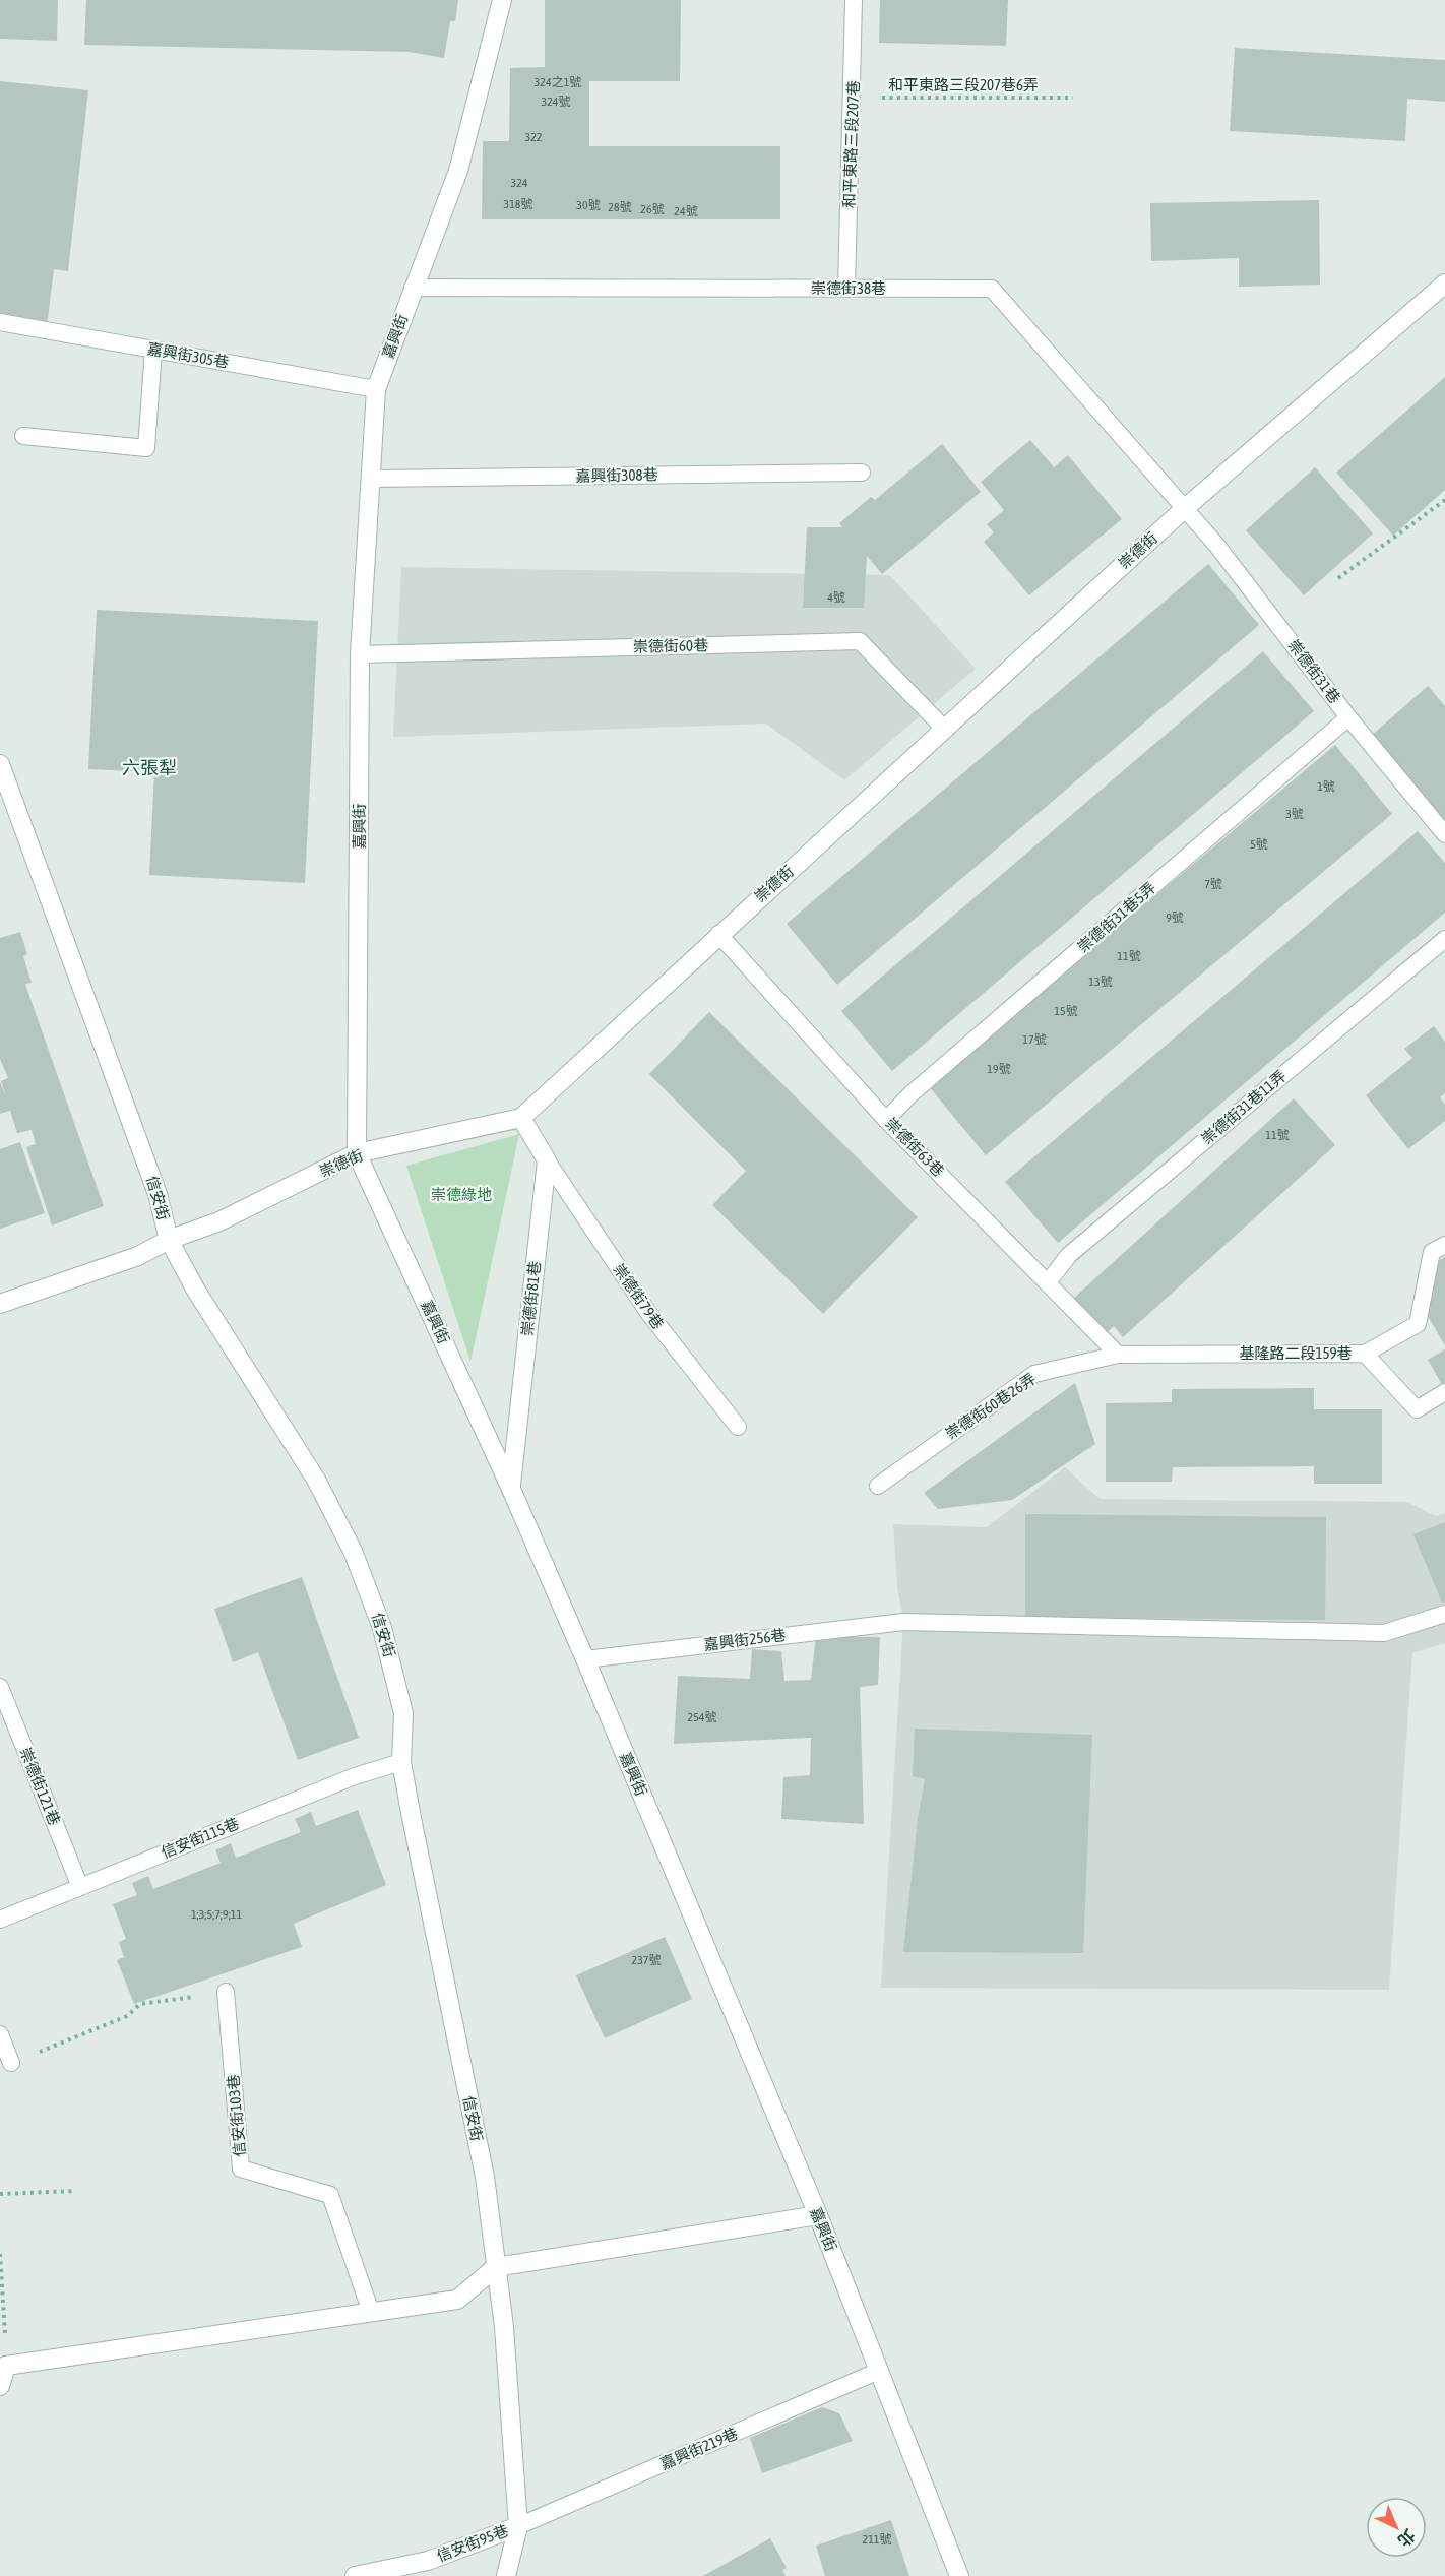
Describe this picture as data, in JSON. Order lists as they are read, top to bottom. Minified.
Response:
{"streets":{"street":["嘉興街","崇德街","信安街","崇德街81巷","信安街95巷"],"lane":["和平東路三段207巷","崇德街38巷","嘉興街305巷","嘉興街308巷","崇德街60巷","崇德街31巷","崇德街31巷5弄","崇德街31巷11弄","崇德街63巷","崇德街79巷","基隆路二段159巷","崇德街60巷26弄","嘉興街256巷","崇德街121巷","信安街115巷","信安街103巷","嘉興街219巷"],"path":["和平東路三段207巷6弄"]},"crossings":[["和平東路三段207巷6弄","和平東路三段207巷"],["和平東路三段207巷","崇德街38巷"],["崇德街38巷","嘉興街"],["崇德街38巷","崇德街"],["崇德街38巷","崇德街31巷"],["嘉興街","嘉興街305巷"],["嘉興街","嘉興街308巷"],["嘉興街","崇德街"],["嘉興街","崇德街60巷"],["嘉興街","崇德街81巷"],["嘉興街","嘉興街256巷"],["嘉興街","嘉興街219巷"],["崇德街","崇德街60巷"],["崇德街","崇德街31巷"],["崇德街","崇德街63巷"],["崇德街","信安街"],["崇德街31巷","崇德街31巷5弄"],["崇德街31巷5弄","崇德街63巷"],["崇德街31巷11弄","崇德街63巷"],["崇德街63巷","基隆路二段159巷"],["崇德街63巷","崇德街60巷26弄"],["信安街","信安街115巷"],["信安街","嘉興街219巷"],["信安街","信安街95巷"],["崇德街79巷","崇德街81巷"],["基隆路二段159巷","崇德街60巷26弄"],["崇德街121巷","信安街115巷"],["嘉興街219巷","信安街95巷"]],"districts":["六張犁"],"parks":["崇德綠地"],"house_numbers":["324之1號","324號","322","324","318號","30號","28號","26號","24號","4號","1號","3號","5號","7號","9號","11號","13號","15號","17號","19號","11號","254號","1;3;5;7;9;11","237號","211號"],"north":"bottom right"}
